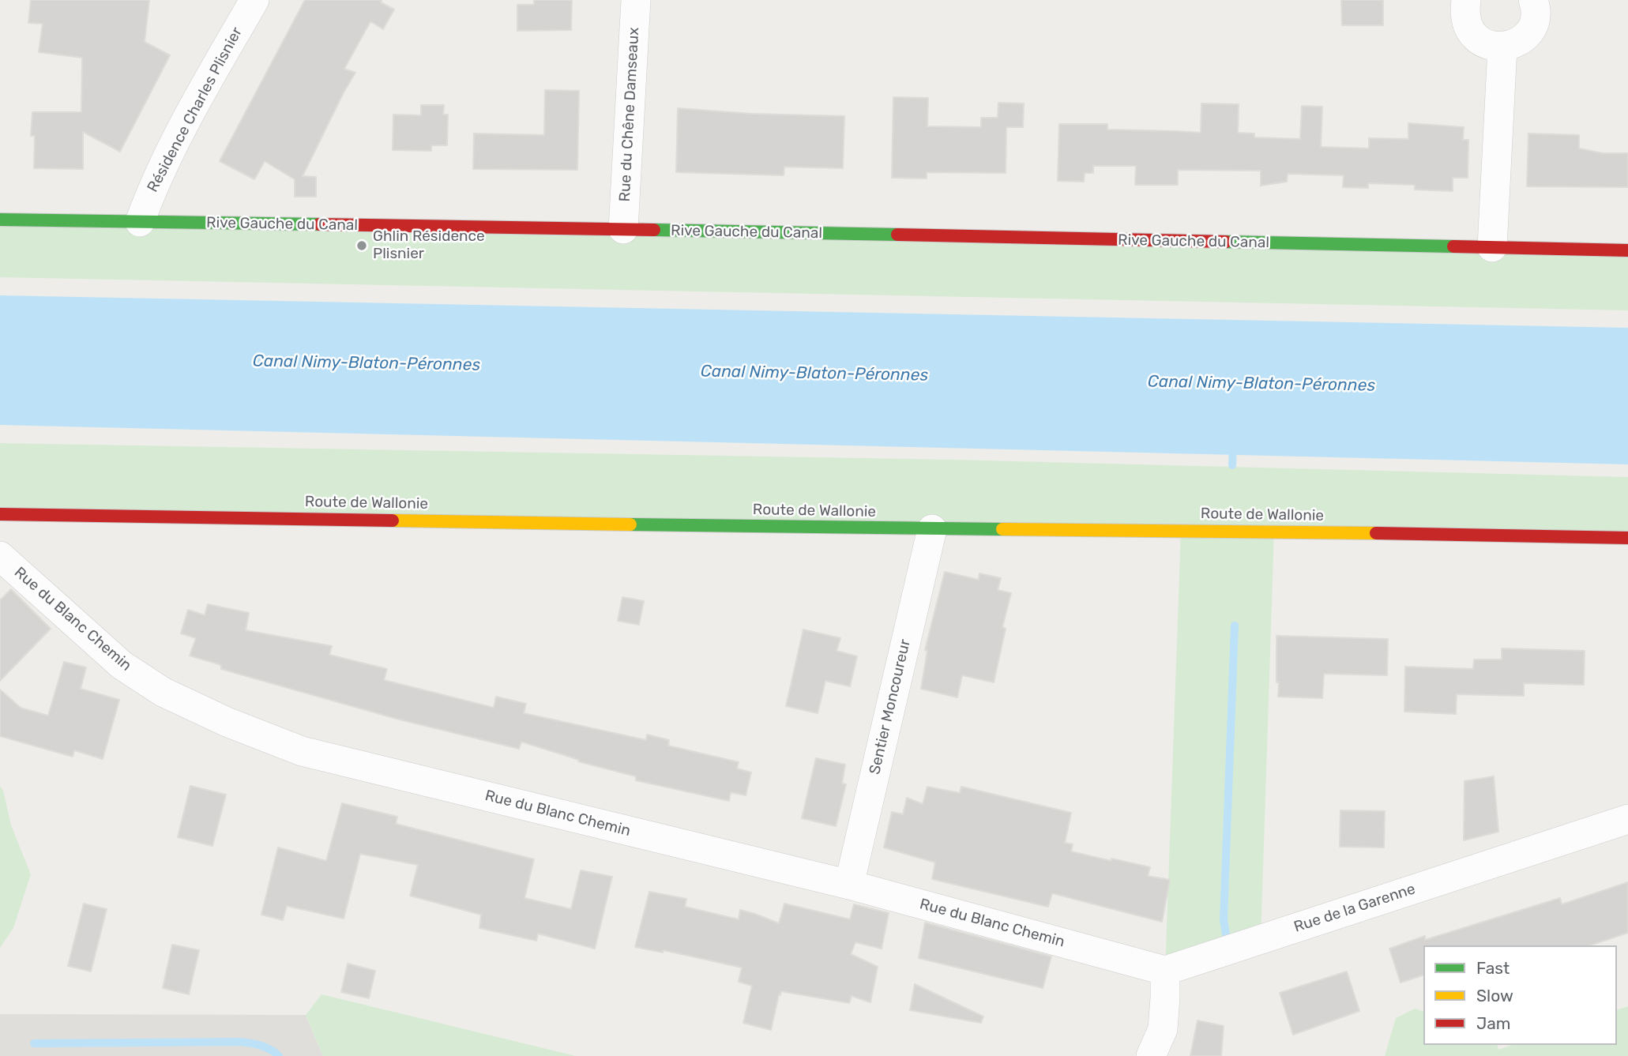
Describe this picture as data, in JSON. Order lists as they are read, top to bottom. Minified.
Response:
{"streets":{"street":["Résidence Charles Plisnier","Rue du Chêne Damseaux","Rive Gauche du Canal","Route de Wallonie","Rue du Blanc Chemin","Sentier Moncoureur","Rue de la Garenne"]},"crossings":[["Résidence Charles Plisnier","Rive Gauche du Canal"],["Rue du Chêne Damseaux","Rive Gauche du Canal"],["Route de Wallonie","Sentier Moncoureur"],["Rue du Blanc Chemin","Sentier Moncoureur"],["Rue du Blanc Chemin","Rue de la Garenne"]],"water":["Canal Nimy-Blaton-Péronnes"],"places":["Ghlin Résidence Plisnier"],"legend":["Fast","Slow","Jam"]}
